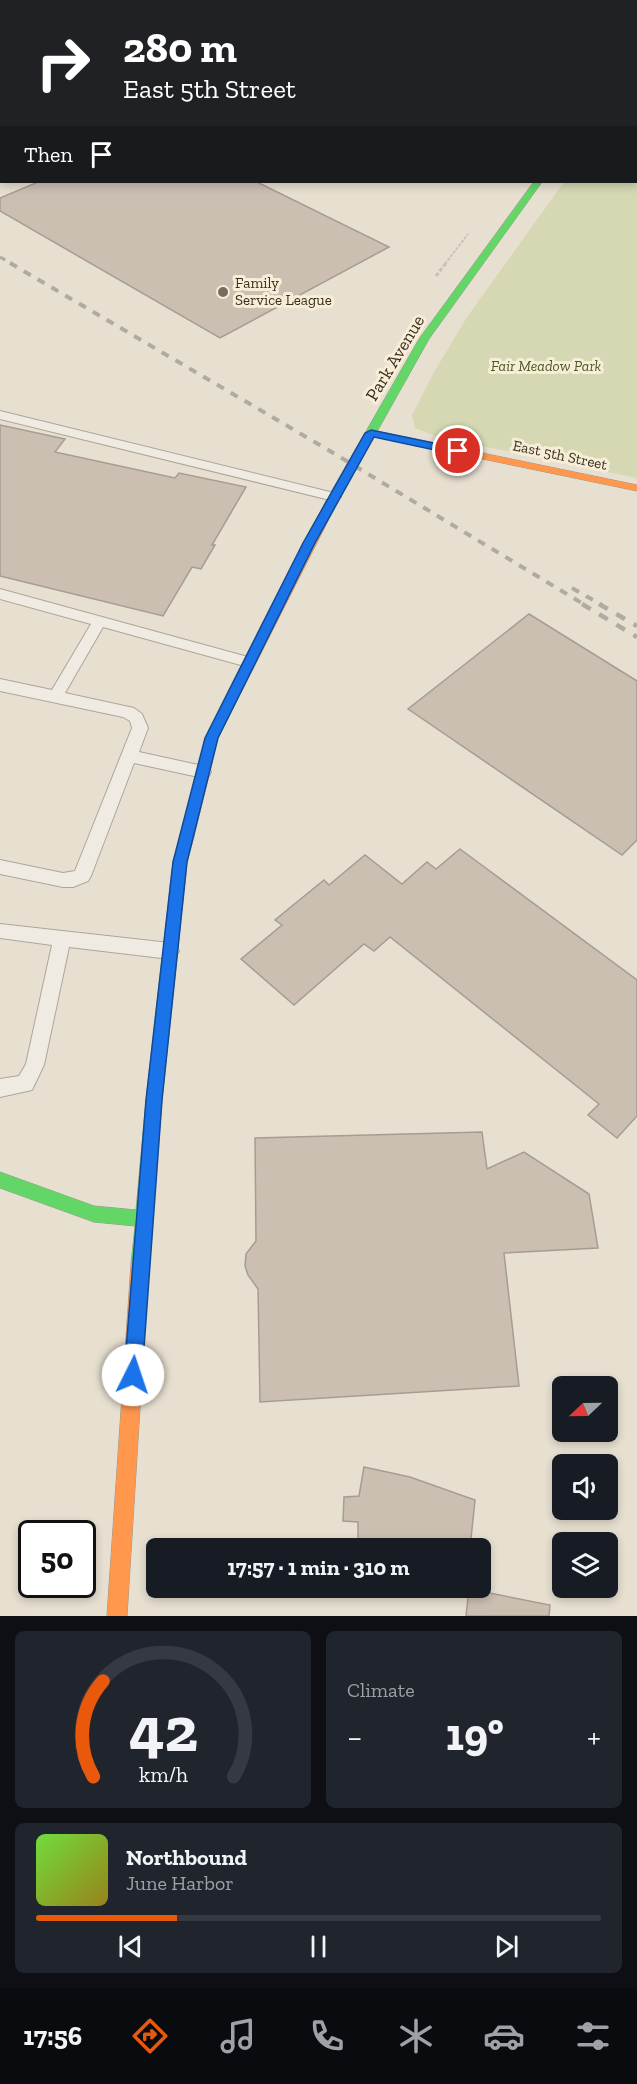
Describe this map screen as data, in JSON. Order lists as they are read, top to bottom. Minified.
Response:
{"streets":{"main road":["Park Avenue","East 5th Street"]},"crossings":[["Park Avenue","East 5th Street"]],"parks":["Fair Meadow Park"],"places":["Family Service League"],"north":"left","page":{"turn":["280 m","East 5th Street"],"then":"Then","limit":"50","trip":"17:57 · 1 min · 310 m","tile":"Climate","heat":["−","19°","+"],"song":["Northbound","June Harbor"],"tabs":"17:56","gauge":["42","km/h"]}}
